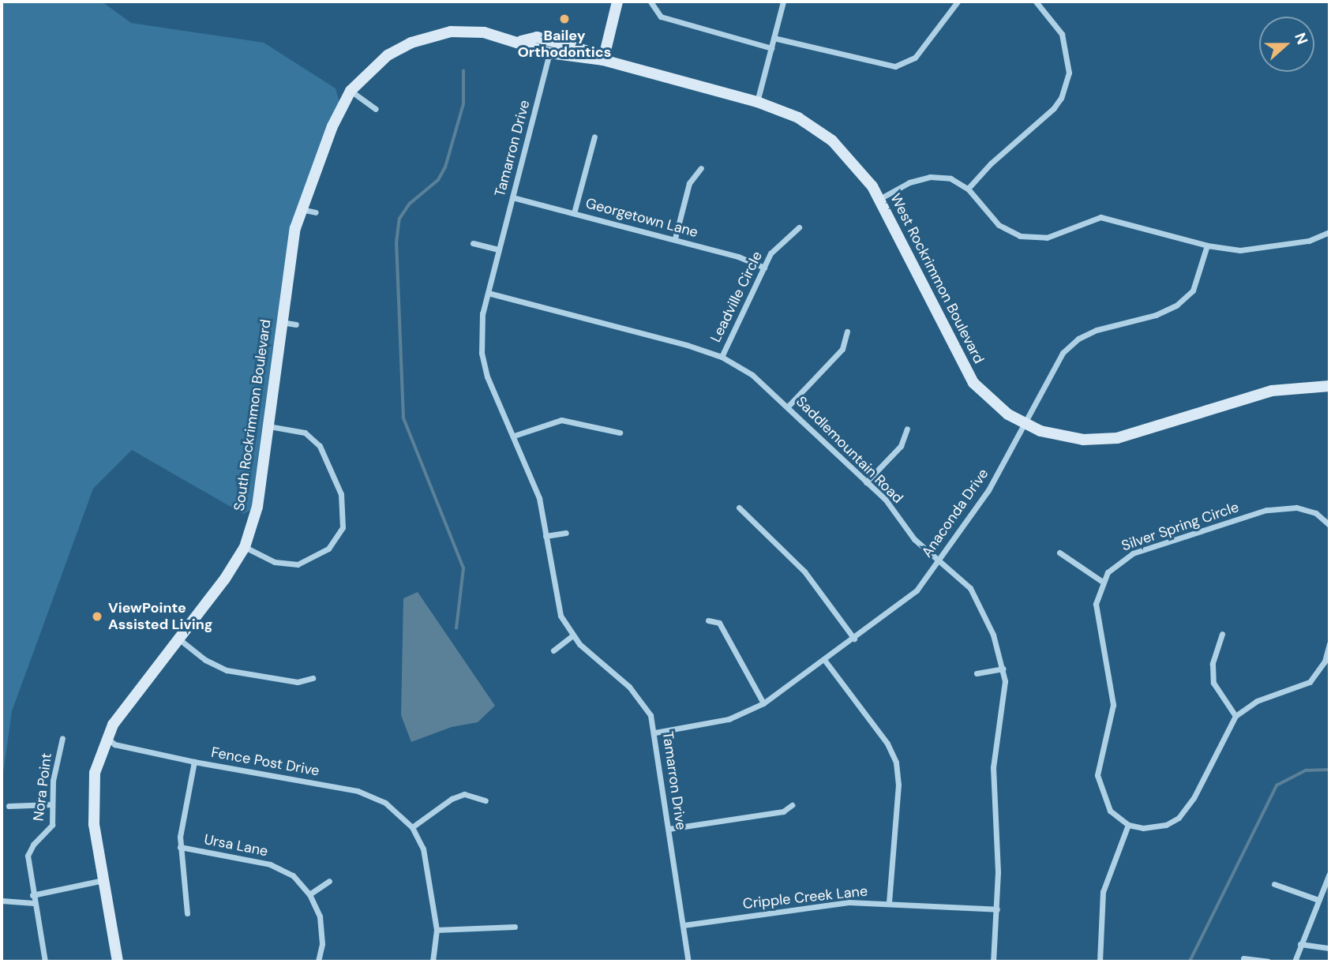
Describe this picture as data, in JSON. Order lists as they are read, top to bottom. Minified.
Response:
{"streets":{"main road":["West Rockrimmon Boulevard","South Rockrimmon Boulevard"],"street":["Tamarron Drive","Georgetown Lane","Leadville Circle","Saddlemountain Road","Anaconda Drive","Silver Spring Circle","Fence Post Drive","Nora Point","Ursa Lane","Cripple Creek Lane"]},"crossings":[["Tamarron Drive","Georgetown Lane"],["Tamarron Drive","South Rockrimmon Boulevard"],["Tamarron Drive","Saddlemountain Road"],["Tamarron Drive","Anaconda Drive"],["Tamarron Drive","Cripple Creek Lane"],["Georgetown Lane","Leadville Circle"],["West Rockrimmon Boulevard","South Rockrimmon Boulevard"],["West Rockrimmon Boulevard","Anaconda Drive"],["Leadville Circle","Saddlemountain Road"],["South Rockrimmon Boulevard","Fence Post Drive"],["Saddlemountain Road","Anaconda Drive"],["Saddlemountain Road","Cripple Creek Lane"]],"places":["Bailey Orthodontics","ViewPointe Assisted Living"],"north":"right"}
